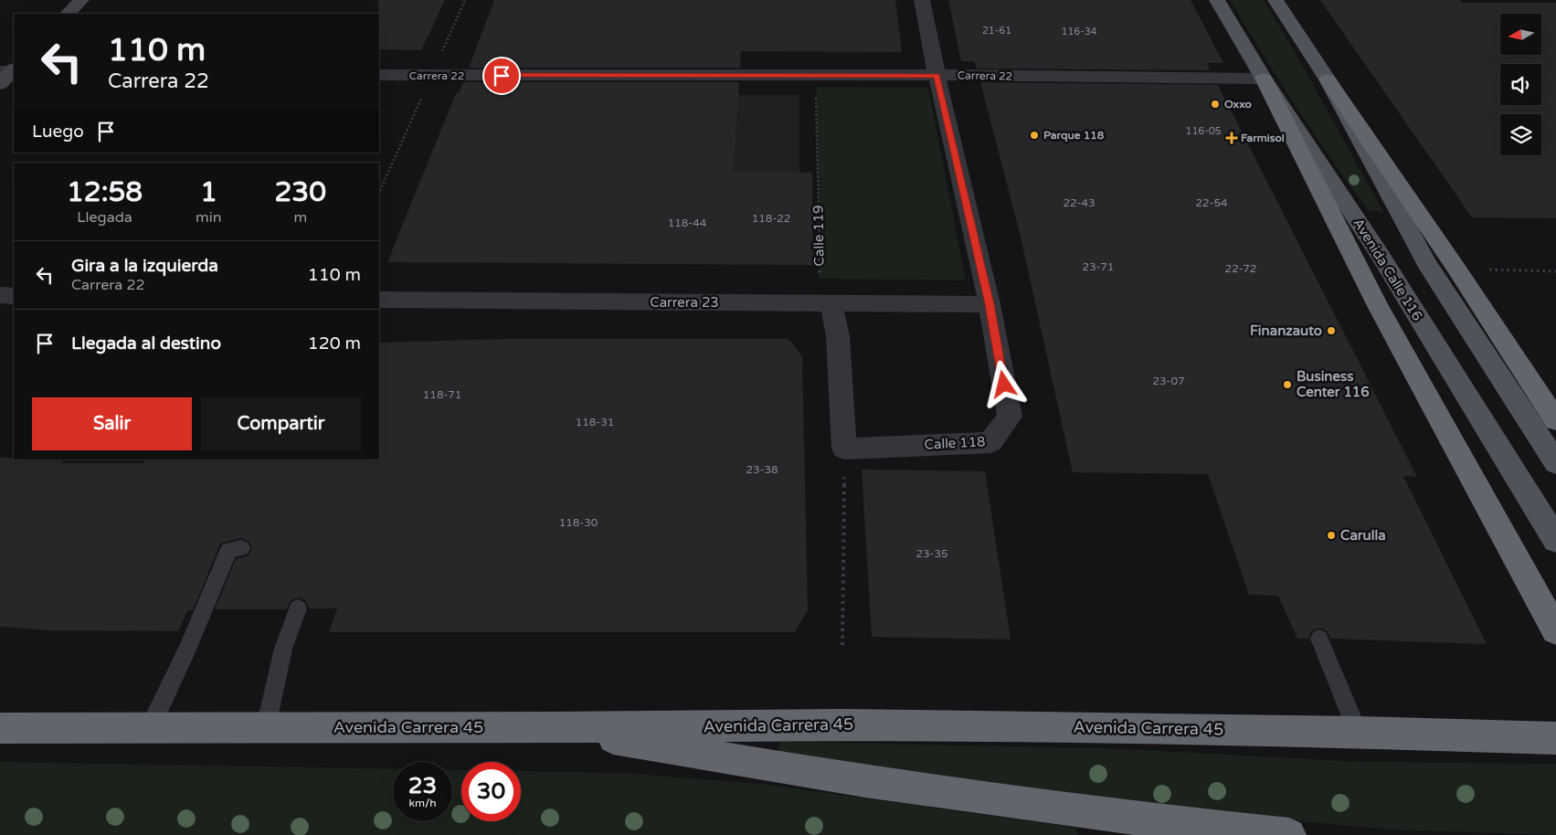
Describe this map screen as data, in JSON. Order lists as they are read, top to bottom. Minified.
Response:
{"streets":{"highway":["Avenida Carrera 45"],"main road":["Avenida Calle 116"],"street":["Carrera 22","Carrera 23","Calle 118"],"path":["Calle 119"]},"crossings":[["Carrera 22","Calle 119"],["Carrera 22","Avenida Calle 116"],["Carrera 22","Calle 118"],["Calle 119","Carrera 23"],["Carrera 23","Calle 118"]],"places":{"other":["Oxxo","Parque 118","Finanzauto","Business Center 116","Carulla"],"health":["Farmisol"]},"house_numbers":["21-61","116-34","116-05","22-43","22-54","118-22","118-44","23-71","22-72","23-07","118-71","118-31","23-38","118-30","23-35"],"north":"left","page":{"turn":["110 m","Carrera 22"],"then":"Luego","eta":["12:58","Llegada","1","min","230","m"],"list":[{"name":"Gira a la izquierda","note":"Carrera 22","value":"110 m"},{"name":"Llegada al destino","value":"120 m"}],"buttons":["Salir","Compartir"],"speed":"23 km/h","limit":"30"}}
